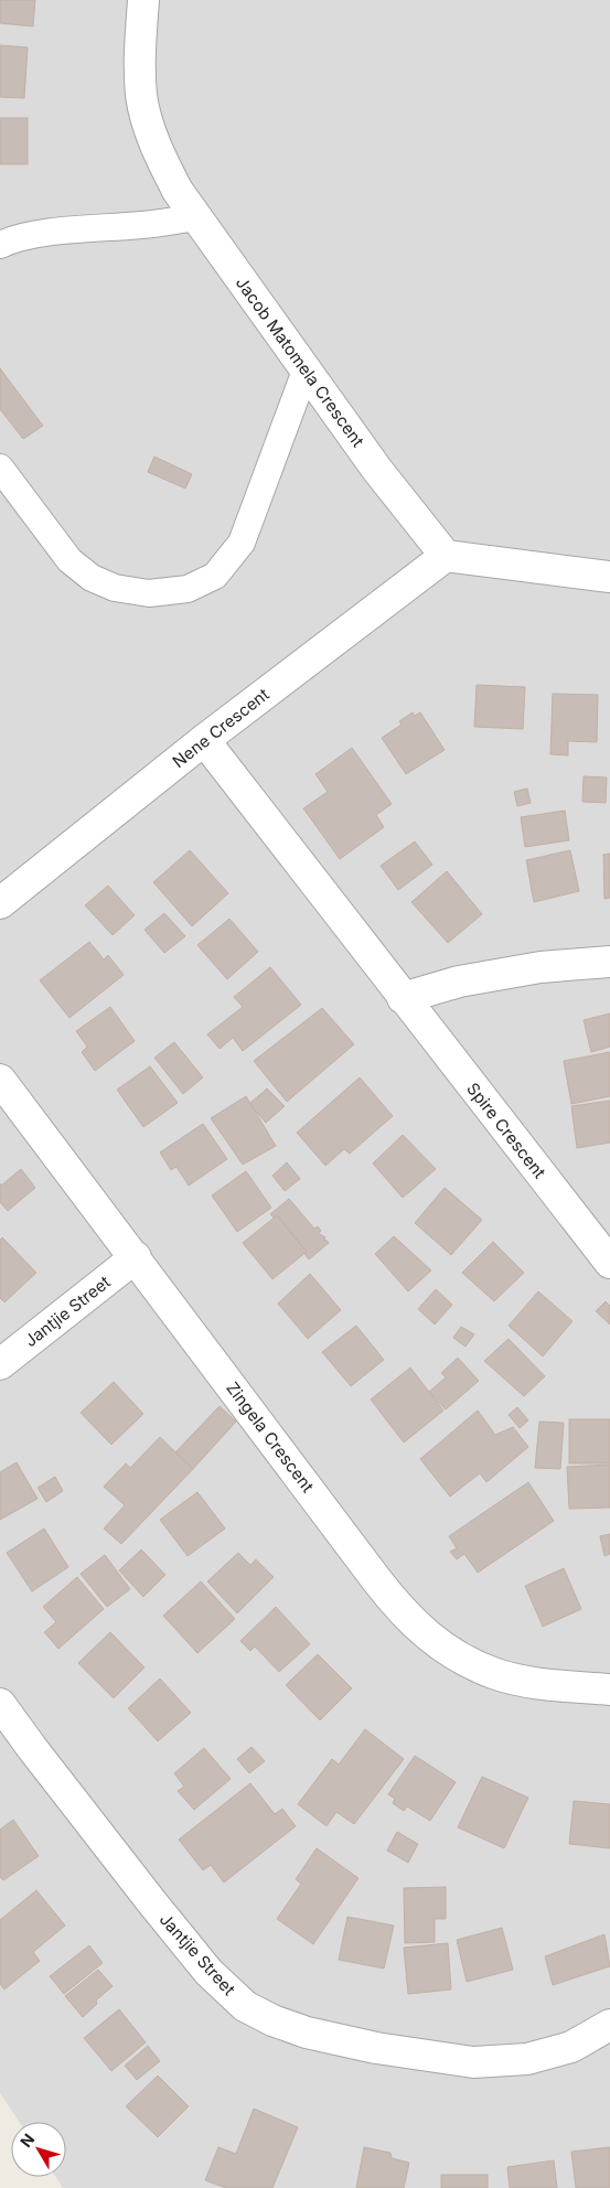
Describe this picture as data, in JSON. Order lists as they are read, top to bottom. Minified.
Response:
{"streets":{"street":["Jacob Matomela Crescent","Nene Crescent","Spire Crescent","Jantjie Street","Zingela Crescent"]},"crossings":[["Jacob Matomela Crescent","Nene Crescent"],["Nene Crescent","Spire Crescent"],["Jantjie Street","Zingela Crescent"]],"north":"top left"}
